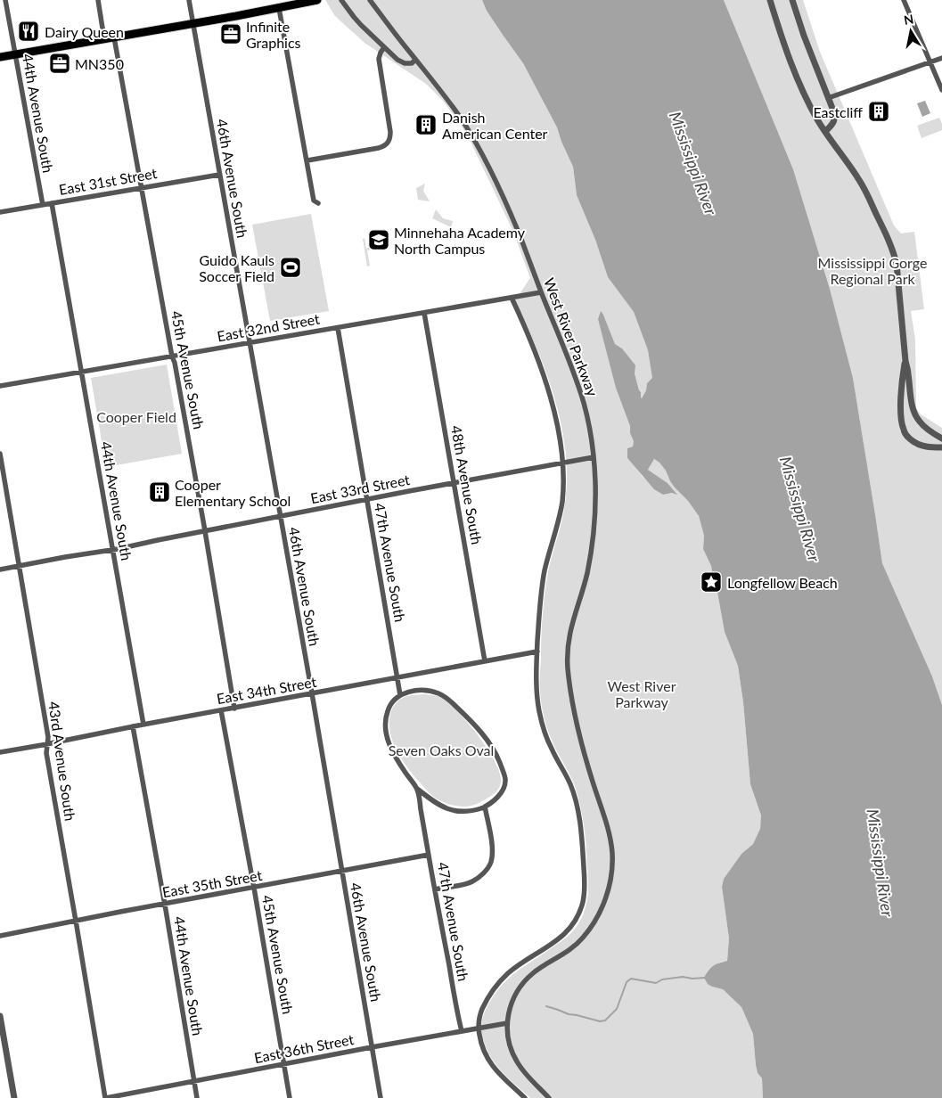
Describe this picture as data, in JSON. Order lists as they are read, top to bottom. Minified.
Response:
{"streets":{"street":["44th Avenue South","46th Avenue South","East 31st Street","East 32nd Street","West River Parkway","45th Avenue South","48th Avenue South","East 33rd Street","47th Avenue South","East 34th Street","43rd Avenue South","East 35th Street","East 36th Street"]},"crossings":[["44th Avenue South","East 31st Street"],["44th Avenue South","East 32nd Street"],["44th Avenue South","East 33rd Street"],["44th Avenue South","East 34th Street"],["44th Avenue South","East 35th Street"],["44th Avenue South","East 36th Street"],["46th Avenue South","East 31st Street"],["46th Avenue South","East 32nd Street"],["46th Avenue South","East 33rd Street"],["46th Avenue South","East 34th Street"],["46th Avenue South","East 35th Street"],["46th Avenue South","East 36th Street"],["East 31st Street","45th Avenue South"],["East 32nd Street","West River Parkway"],["East 32nd Street","45th Avenue South"],["East 32nd Street","48th Avenue South"],["East 32nd Street","47th Avenue South"],["West River Parkway","East 33rd Street"],["West River Parkway","East 36th Street"],["45th Avenue South","East 33rd Street"],["45th Avenue South","East 34th Street"],["45th Avenue South","East 35th Street"],["45th Avenue South","East 36th Street"],["48th Avenue South","East 33rd Street"],["48th Avenue South","East 34th Street"],["East 33rd Street","47th Avenue South"],["East 33rd Street","43rd Avenue South"],["47th Avenue South","East 34th Street"],["47th Avenue South","East 35th Street"],["47th Avenue South","East 36th Street"],["East 34th Street","43rd Avenue South"],["43rd Avenue South","East 35th Street"],["43rd Avenue South","East 36th Street"]],"water":["Mississippi River"],"parks":["Mississippi Gorge Regional Park","Cooper Field","West River Parkway","Seven Oaks Oval"],"places":{"restaurant":["Dairy Queen"],"office":["Infinite Graphics","MN350"],"building":["Eastcliff","Danish American Center","Cooper Elementary School"],"school or university":["Minnehaha Academy North Campus"],"sports":["Guido Kauls Soccer Field"],"place":["Longfellow Beach"]},"north":"top"}
